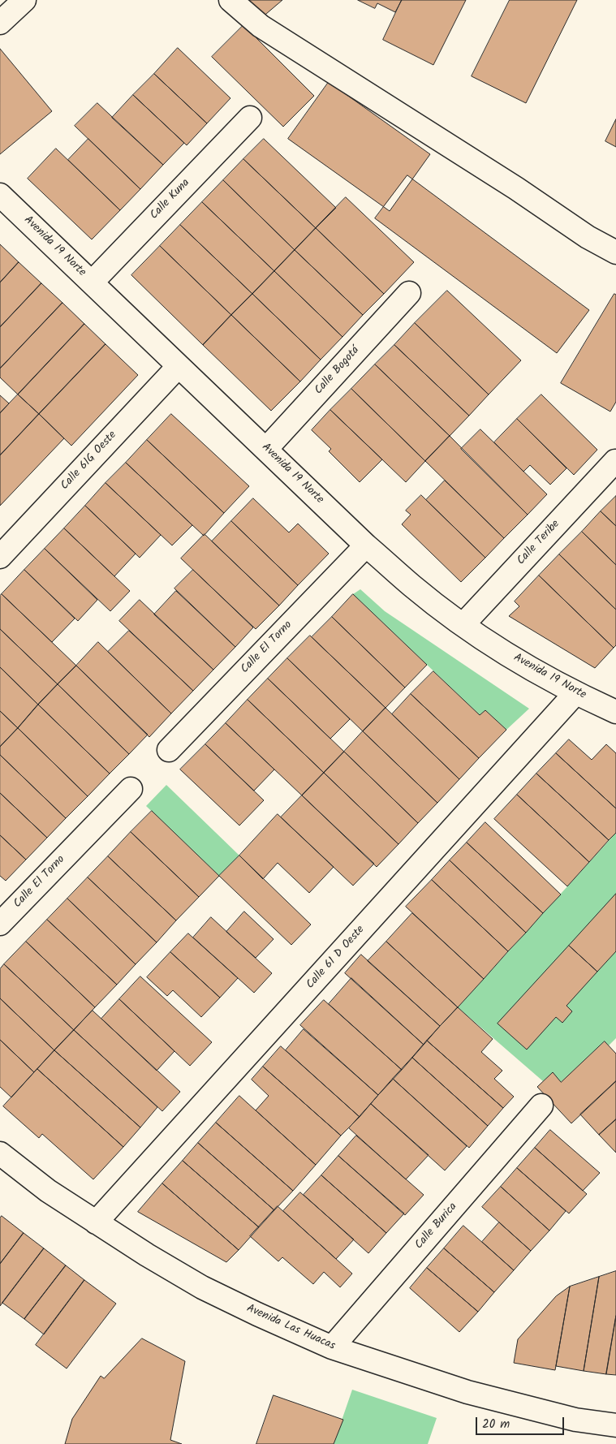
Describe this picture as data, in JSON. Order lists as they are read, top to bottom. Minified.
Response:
{"streets":{"street":["Calle Kuna","Avenida 19 Norte","Calle Bogotá","Calle 61G Oeste","Calle Teribe","Calle El Torno","Calle 61 D Oeste","Calle Burica","Avenida Las Huacas"]},"crossings":[["Calle Kuna","Avenida 19 Norte"],["Avenida 19 Norte","Calle Bogotá"],["Avenida 19 Norte","Calle 61G Oeste"],["Avenida 19 Norte","Calle Teribe"],["Avenida 19 Norte","Calle El Torno"],["Avenida 19 Norte","Calle 61 D Oeste"],["Calle 61 D Oeste","Avenida Las Huacas"],["Calle Burica","Avenida Las Huacas"]],"scale_bar":"20 m"}
